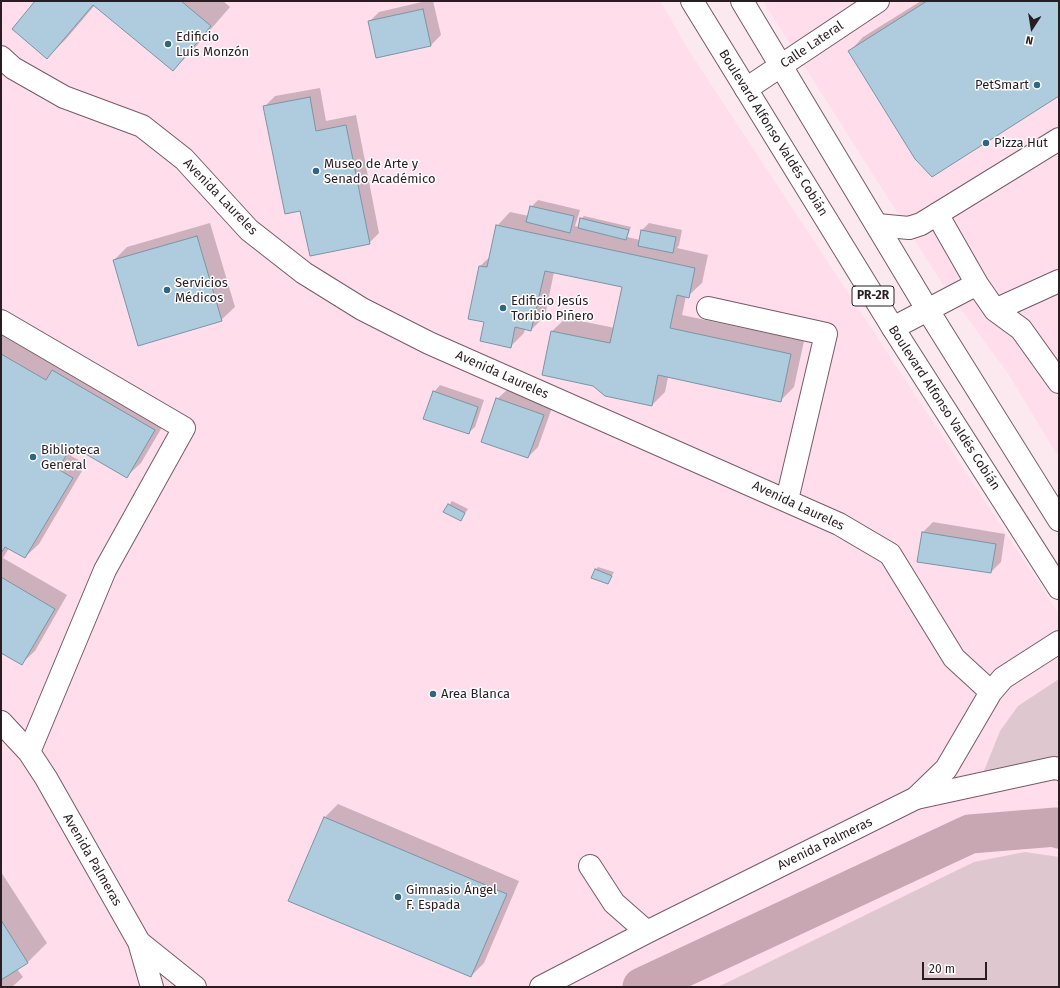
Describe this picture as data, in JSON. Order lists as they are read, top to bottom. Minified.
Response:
{"streets":{"main road":["Calle Lateral","Boulevard Alfonso Valdés Cobián","Avenida Laureles","PR-2R","Avenida Palmeras"]},"crossings":[["Calle Lateral","Boulevard Alfonso Valdés Cobián"],["Calle Lateral","PR-2R"],["Avenida Laureles","Avenida Palmeras"]],"places":["Edificio Luis Monzón","PetSmart","Pizza Hut","Museo de Arte y Senado Académico","Servicios Médicos","Edificio Jesús Toribio Piñero","Biblioteca General","Area Blanca","Gimnasio Ángel F. Espada"],"scale_bar":"20 m","north":"bottom"}
